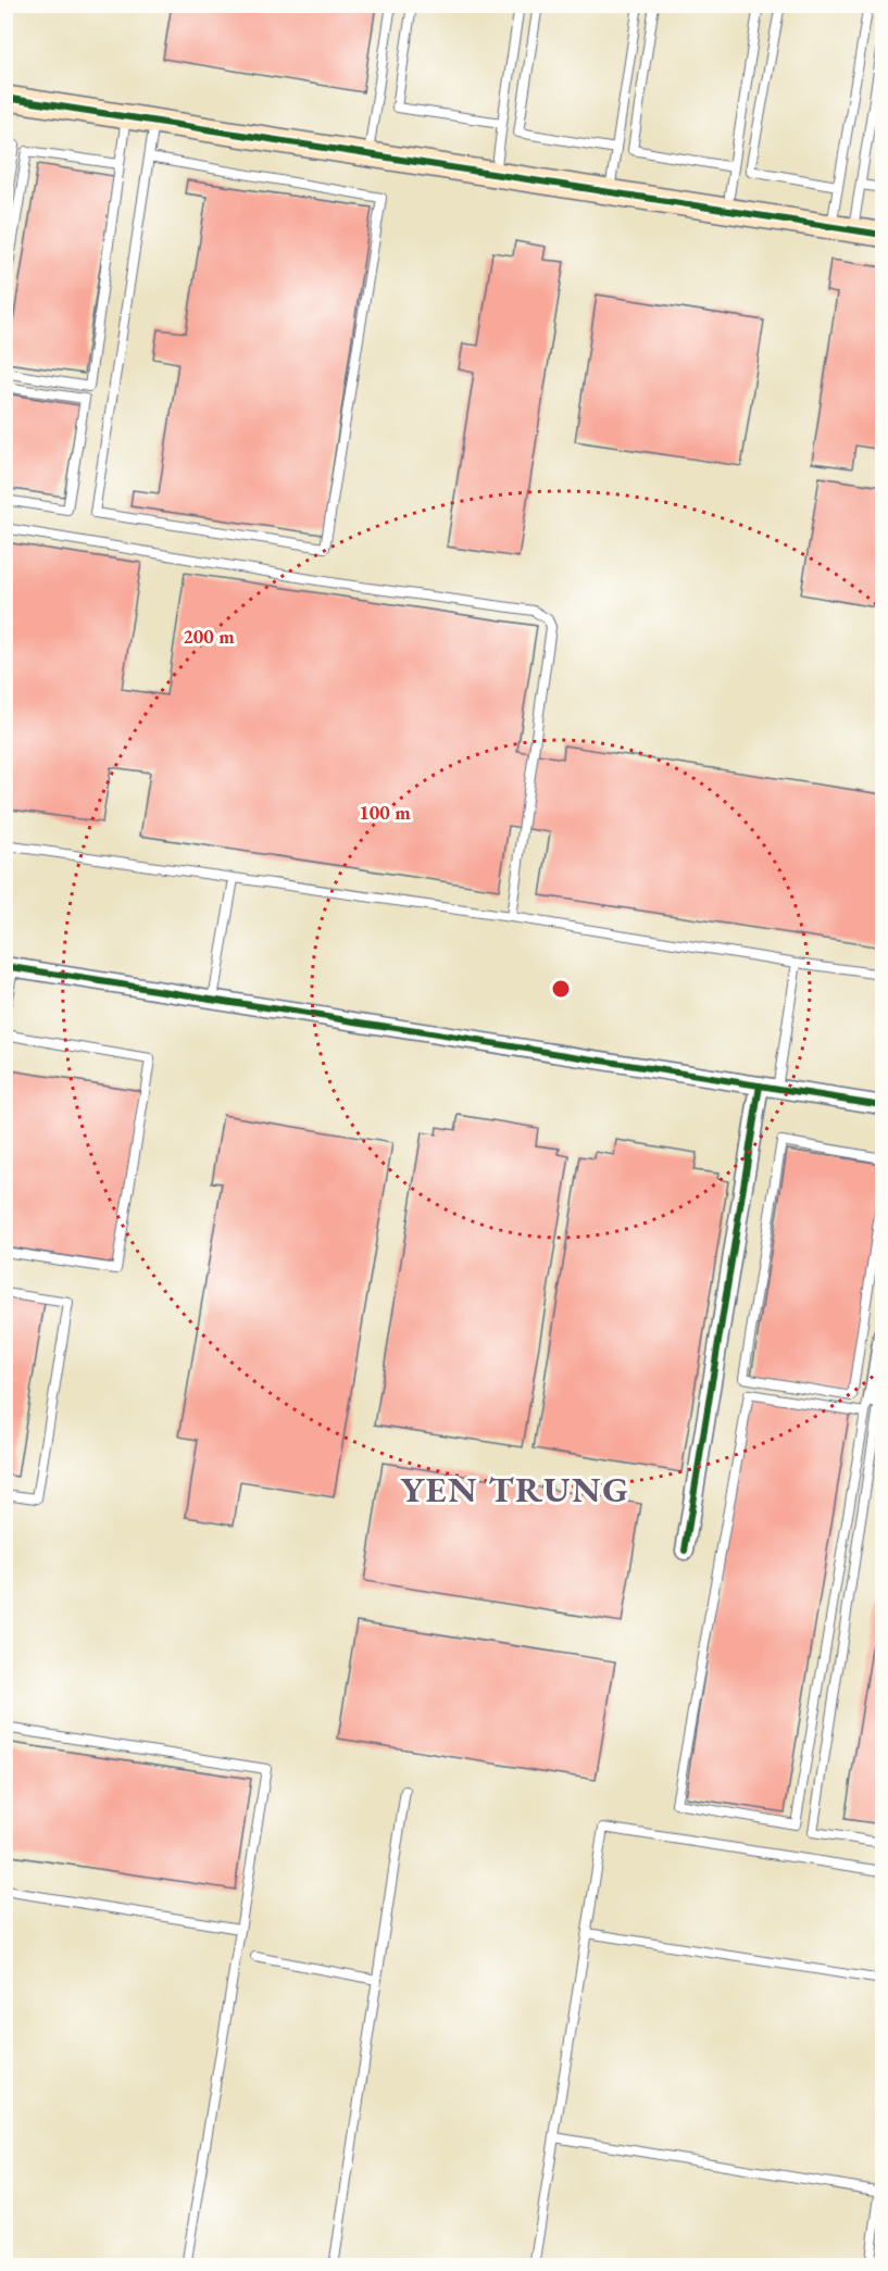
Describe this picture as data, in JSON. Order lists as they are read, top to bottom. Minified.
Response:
{"districts":["YEN TRUNG"],"rings":["200 m","100 m"]}
